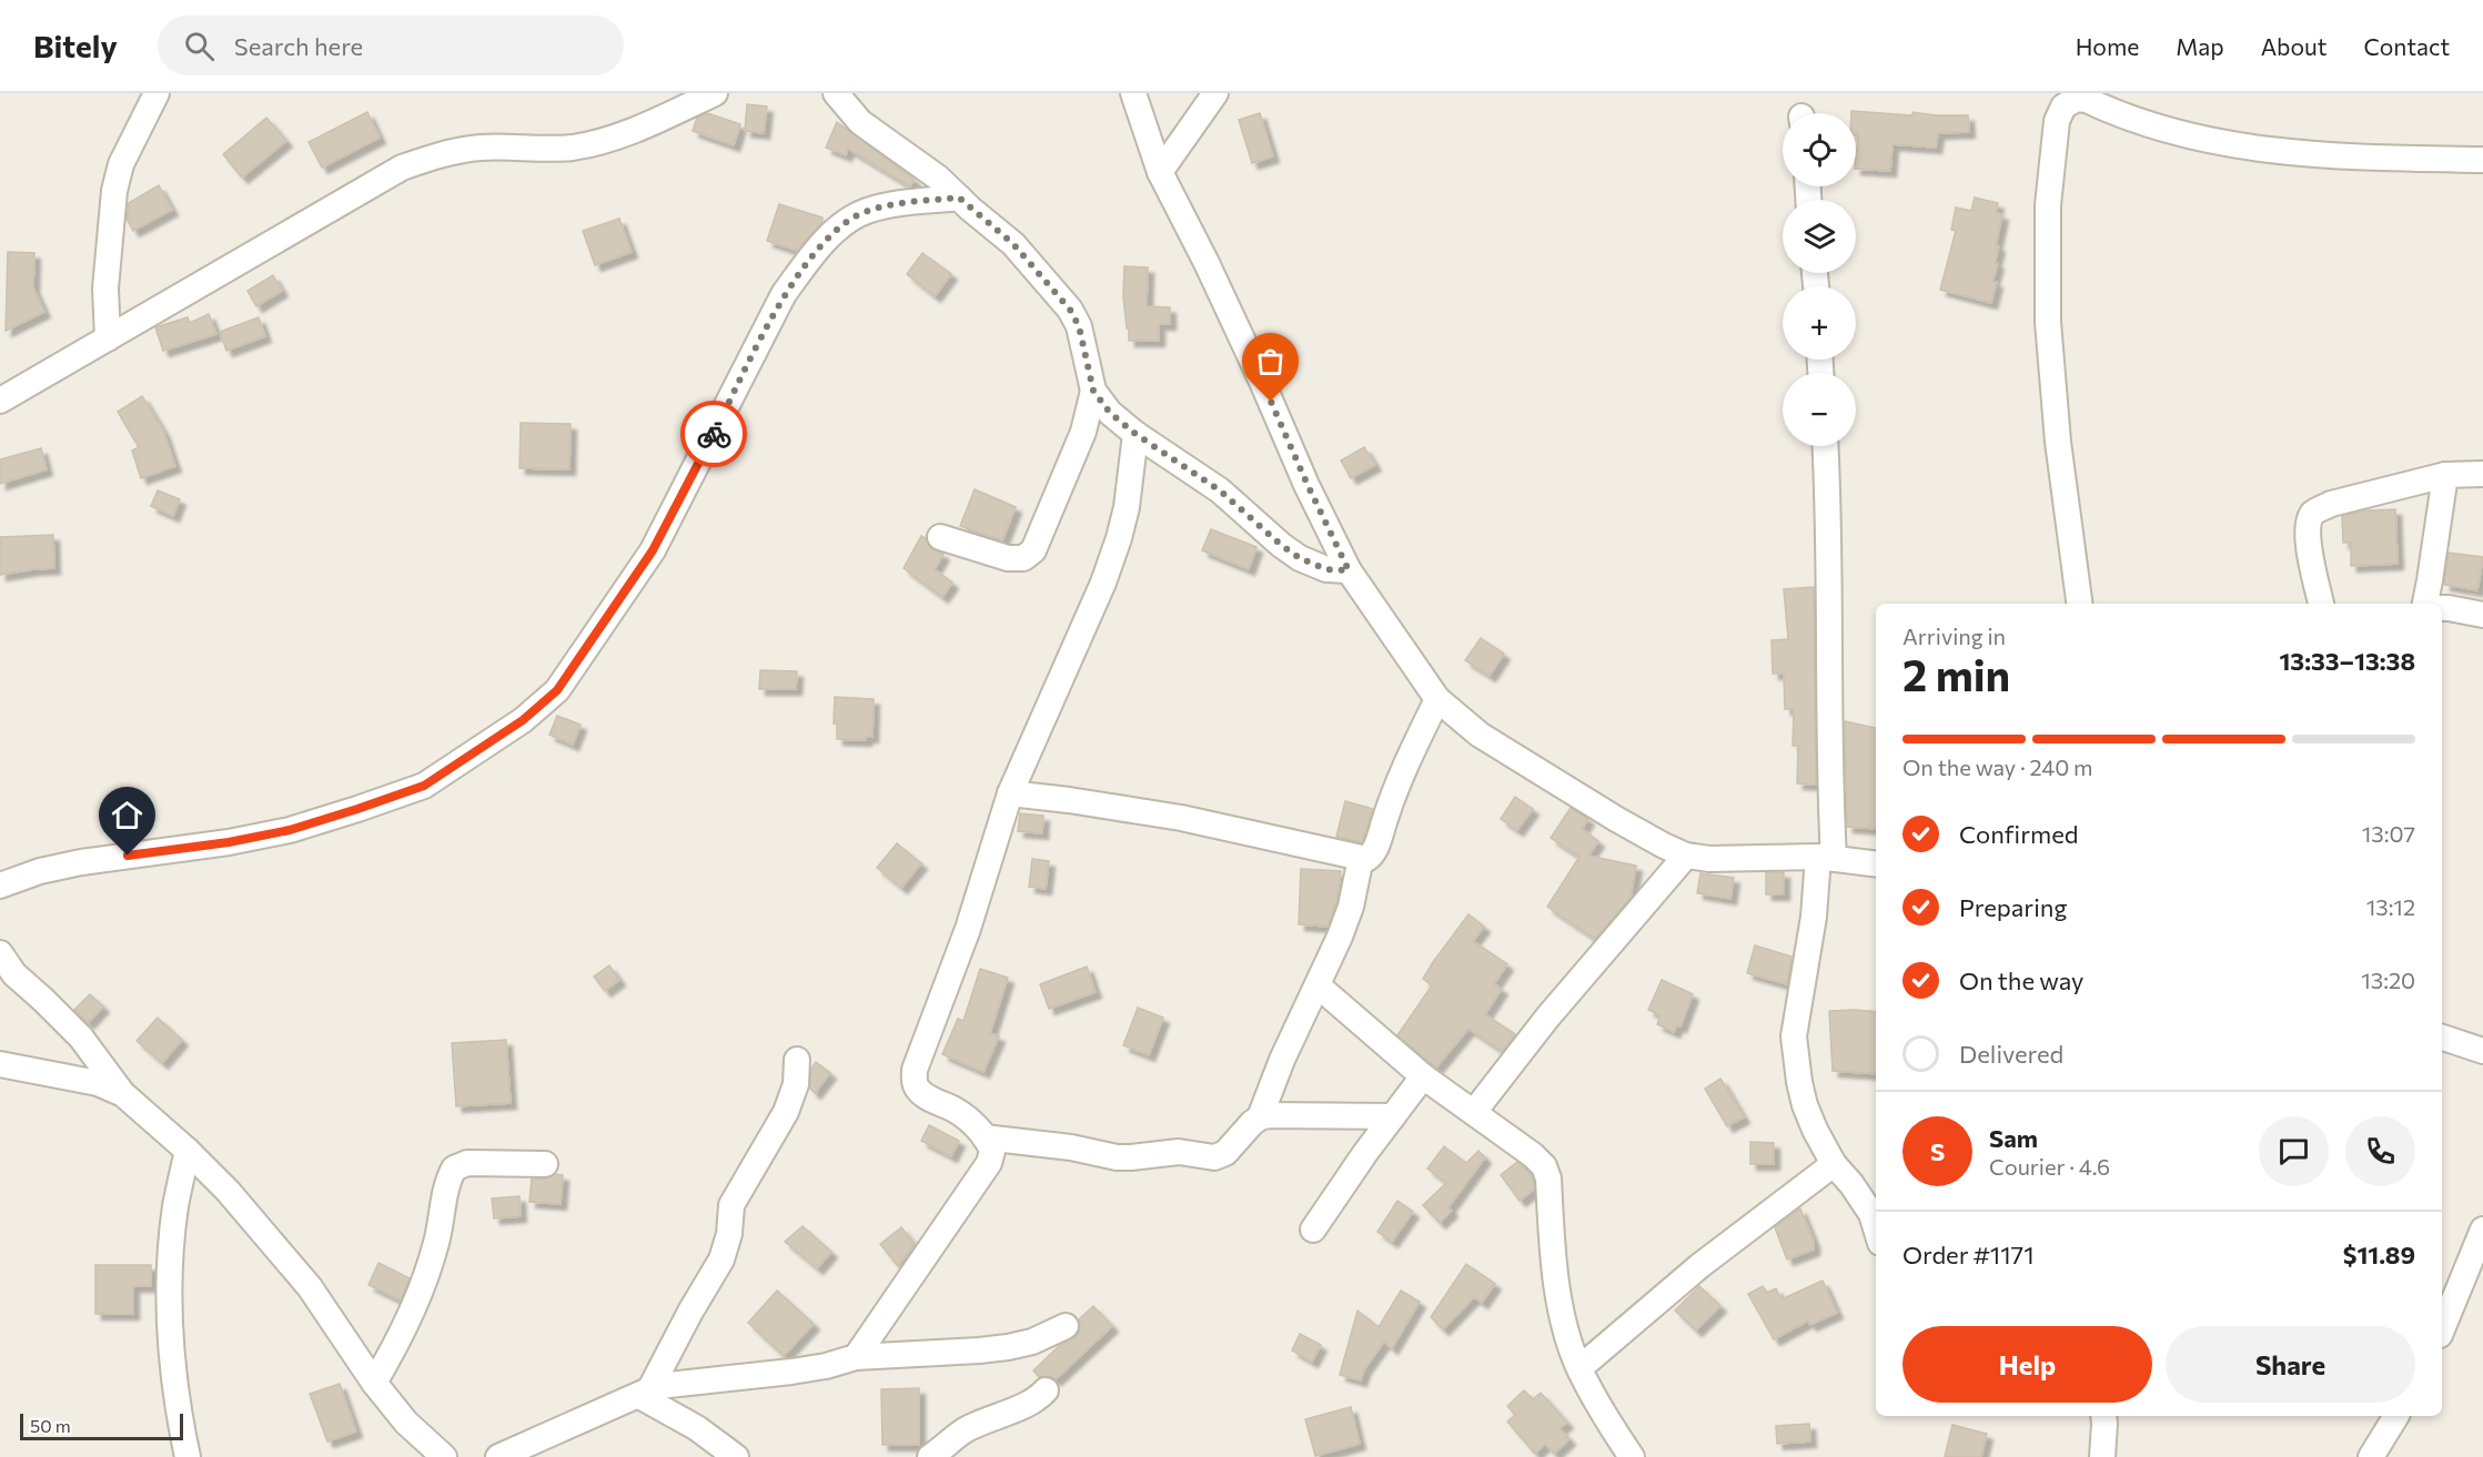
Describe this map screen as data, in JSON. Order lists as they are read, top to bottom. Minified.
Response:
{"scale_bar":"50 m","page":{"header":"Bitely","search":"Search here","nav":["Home","Map","About","Contact"],"map_buttons":["+","−"],"heading":["2 min","Arriving in","13:33–13:38"],"panel":["Sam","Courier · 4.6","Order #1171","$11.89"],"bar":"On the way · 240 m","list":[["Confirmed","13:07"],["Preparing","13:12"],["On the way","13:20"],"Delivered"],"round":"S","buttons":["Help","Share"],"scale":"50 m"}}
